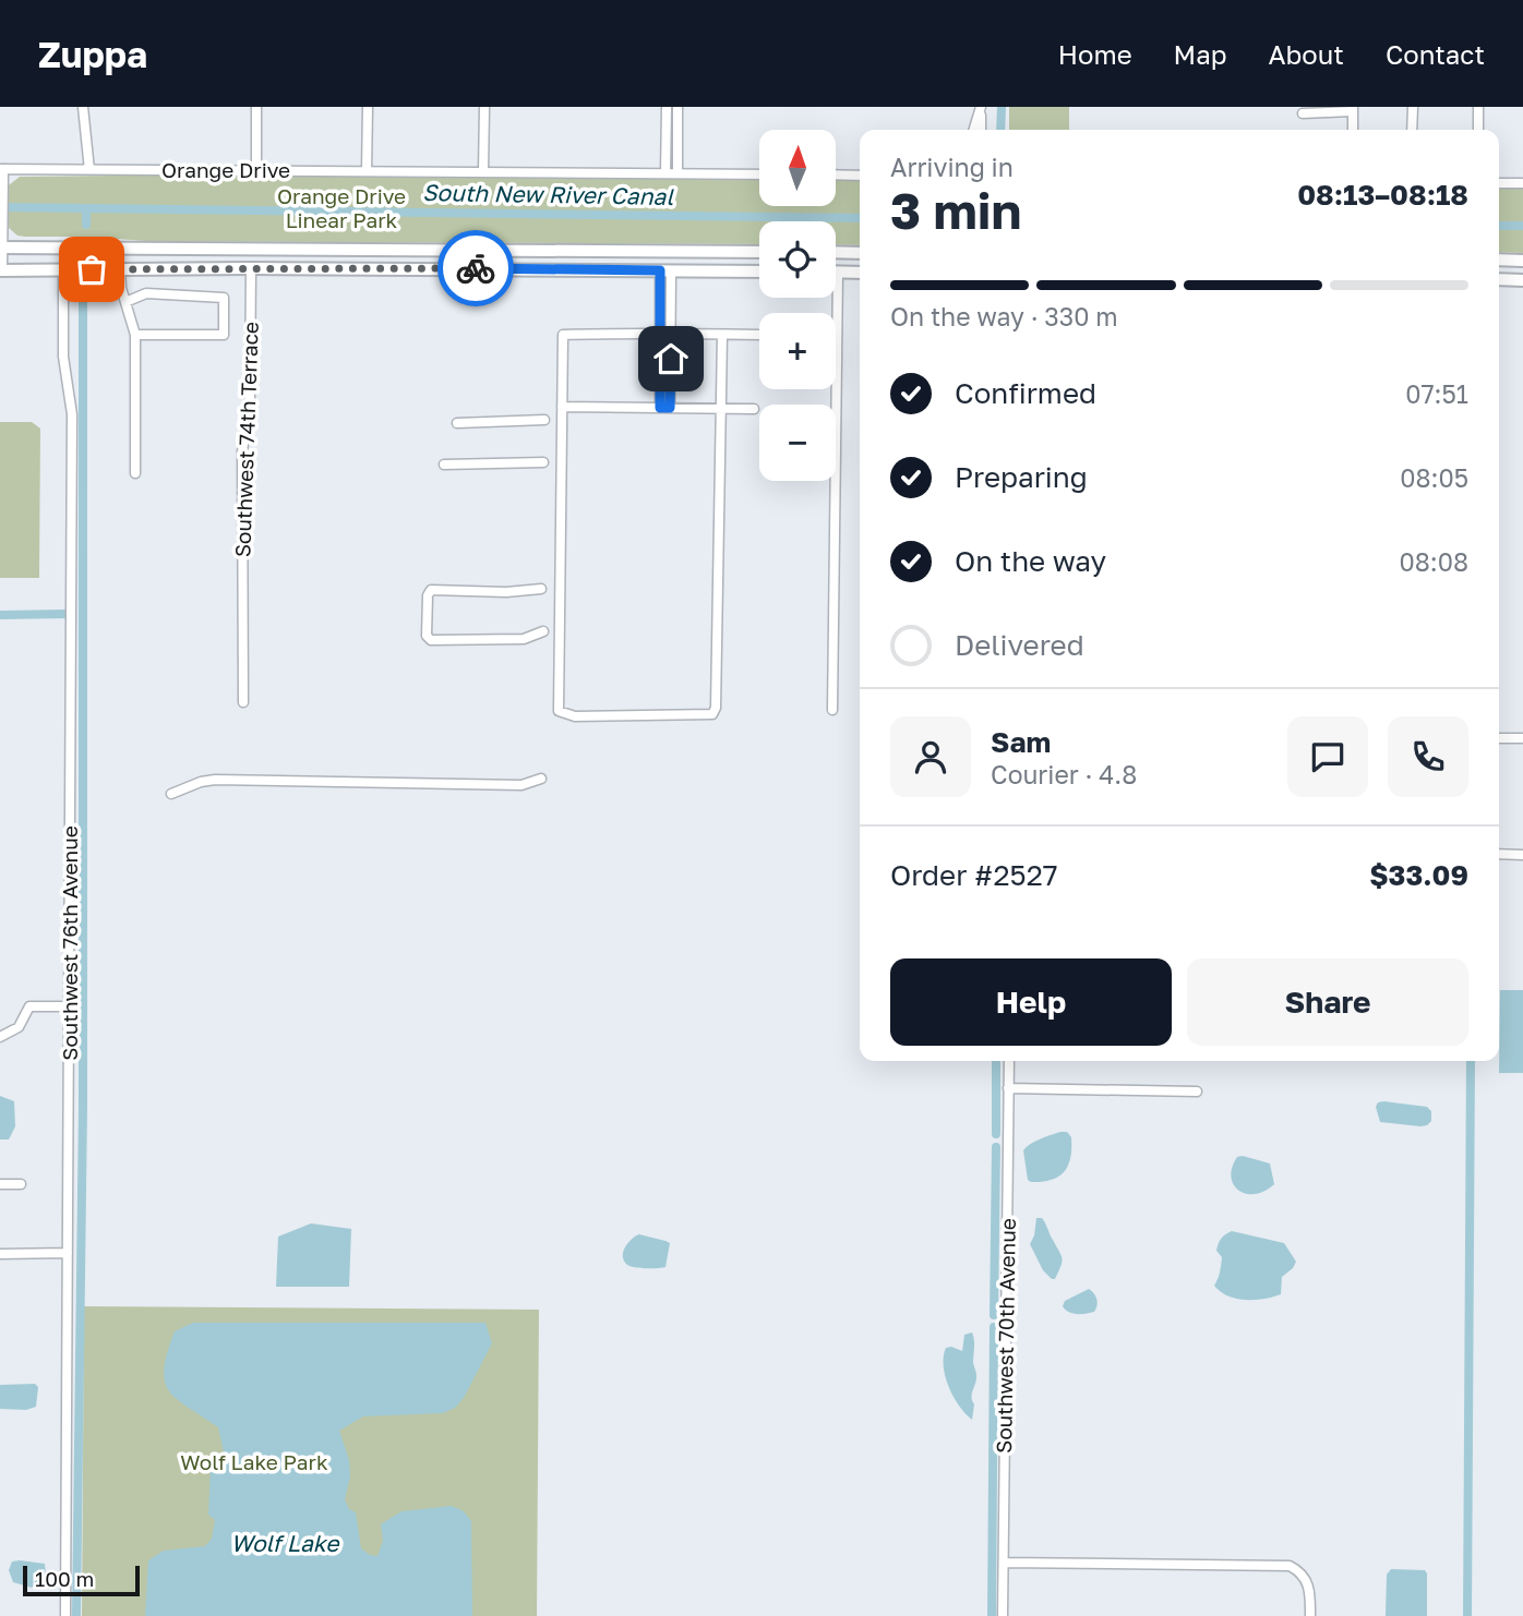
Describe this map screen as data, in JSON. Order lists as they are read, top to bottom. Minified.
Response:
{"streets":{"street":["Orange Drive","Southwest 74th Terrace","Southwest 76th Avenue","Southwest 70th Avenue"]},"water":["South New River Canal","Wolf Lake"],"parks":["Orange Drive Linear Park","Wolf Lake Park"],"scale_bar":"100 m","north":"top","page":{"header":"Zuppa","nav":["Home","Map","About","Contact"],"map_buttons":["+","−"],"heading":["3 min","Arriving in","08:13–08:18"],"panel":["Sam","Courier · 4.8","Order #2527","$33.09"],"bar":"On the way · 330 m","list":[["Confirmed","07:51"],["Preparing","08:05"],["On the way","08:08"],"Delivered"],"buttons":["Help","Share"],"scale":"100 m"}}
